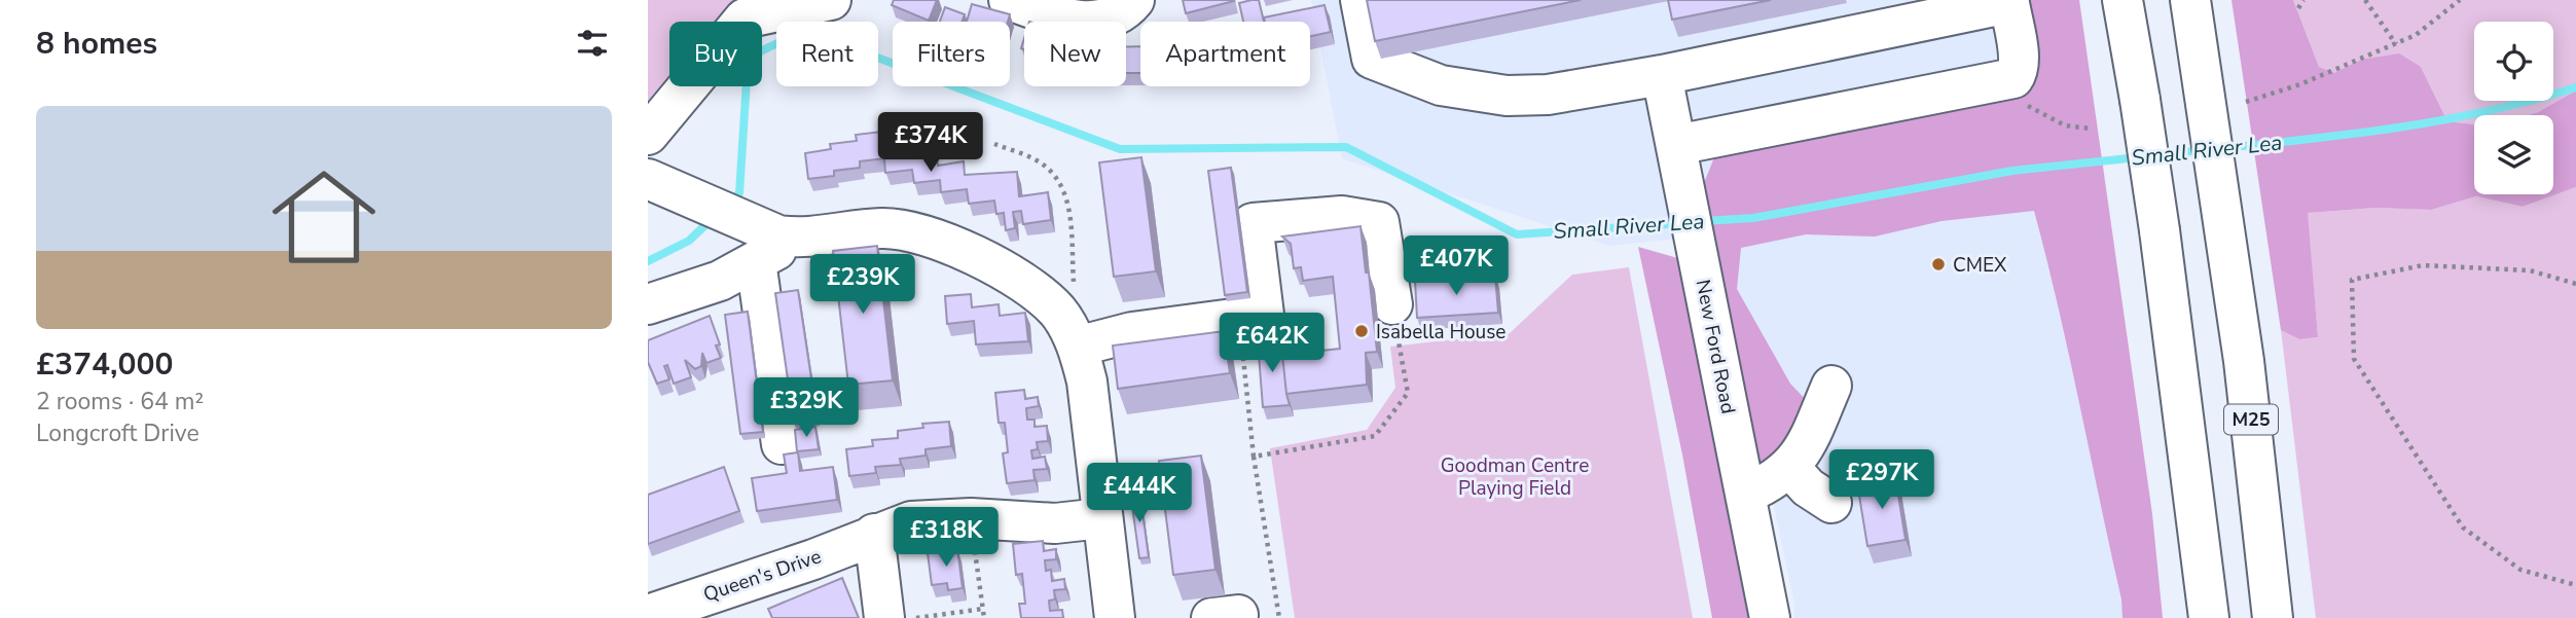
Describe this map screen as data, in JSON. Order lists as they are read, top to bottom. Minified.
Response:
{"streets":{"main road":["New Ford Road","M25","Queen's Drive"]},"water":["Small River Lea"],"parks":["Goodman Centre Playing Field"],"places":["CMEX","Isabella House"],"page":{"heading":"8 homes","chip":["Buy","Rent","Filters","New","Apartment"],"list":[{"name":"£374,000","note":"2 rooms · 64 m² · Longcroft Drive"}],"price":["£374K","£407K","£239K","£642K","£329K","£297K","£444K","£318K"]}}
